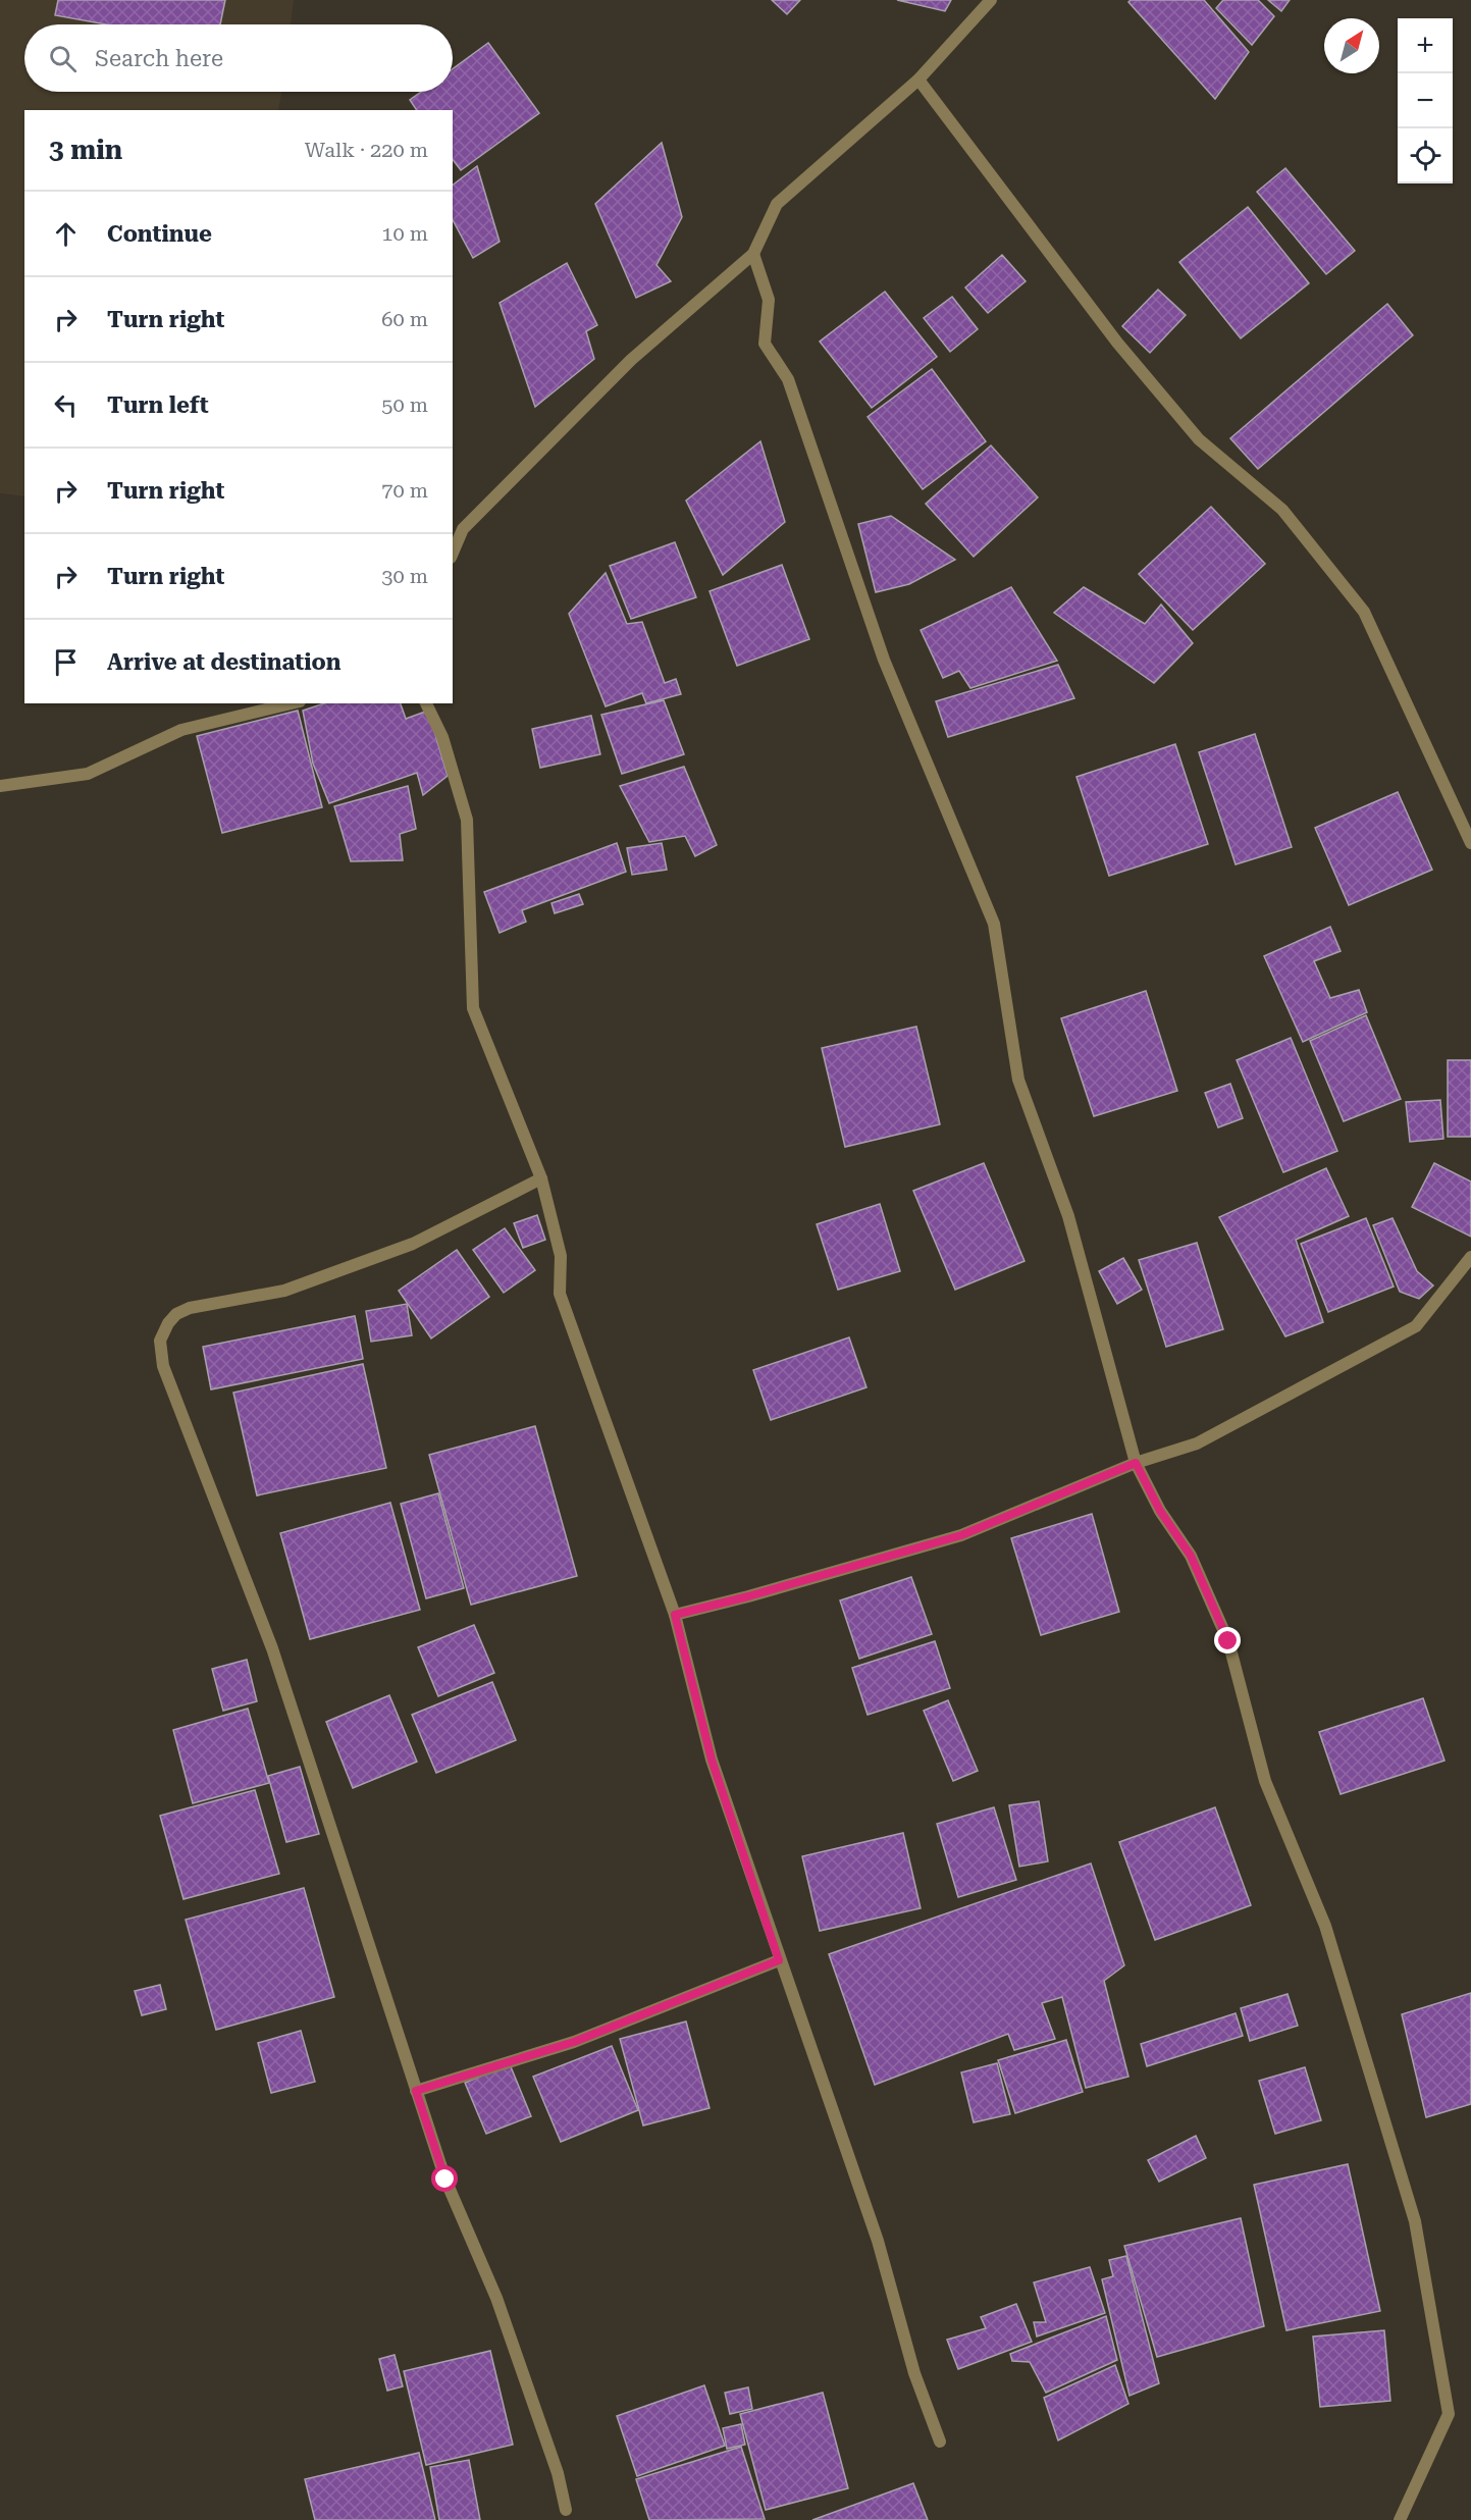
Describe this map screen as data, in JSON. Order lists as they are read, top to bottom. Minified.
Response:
{"north":"top right","page":{"map_buttons":["+","−"],"search":"Search here","heading":["3 min","Walk · 220 m"],"list":[["Continue","10 m"],["Turn right","60 m"],["Turn left","50 m"],["Turn right","70 m"],["Turn right","30 m"],"Arrive at destination"]}}
